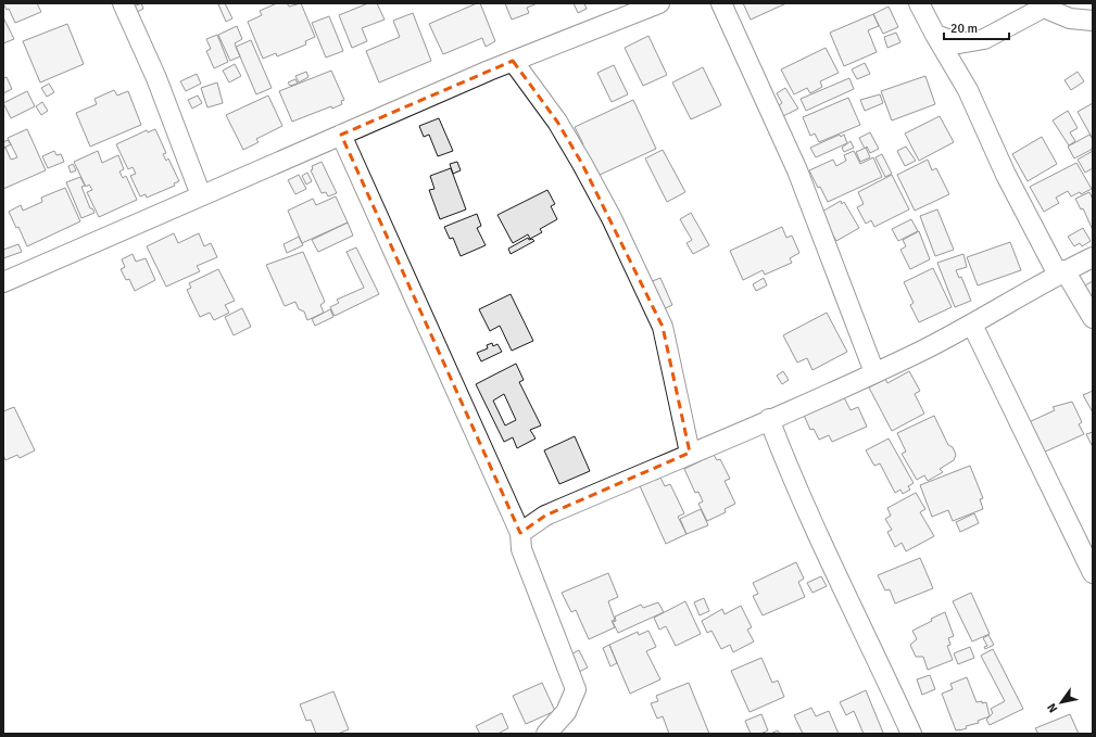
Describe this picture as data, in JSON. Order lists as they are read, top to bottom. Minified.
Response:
{"scale_bar":"20 m","north":"bottom left"}
